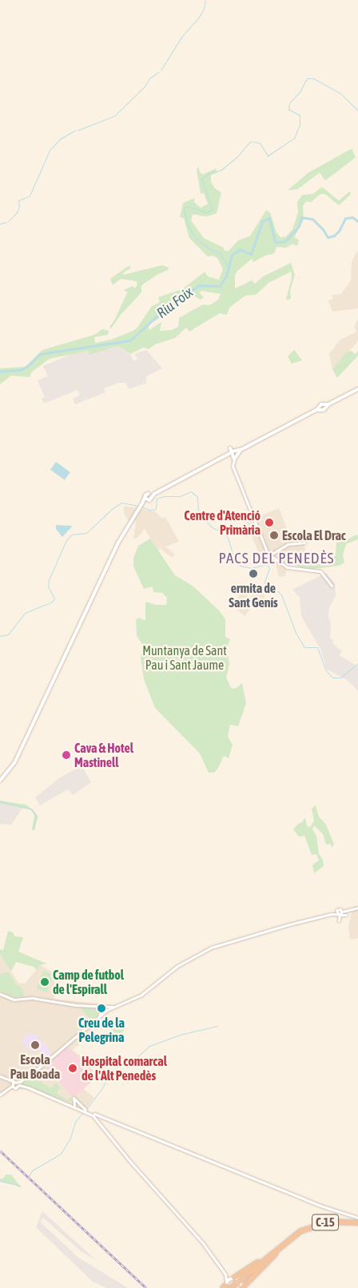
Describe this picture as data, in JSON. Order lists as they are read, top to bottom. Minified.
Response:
{"streets":{"highway":["C-15"]},"districts":["PACS DEL PENEDÈS"],"water":["Riu Foix"],"parks":["Muntanya de Sant Pau i Sant Jaume"],"places":["Centre d'Atenció Primària","Escola El Drac","ermita de Sant Genís","Cava & Hotel Mastinell","Camp de futbol de l'Espirall","Creu de la Pelegrina","Escola Pau Boada","Hospital comarcal de l'Alt Penedès"]}
